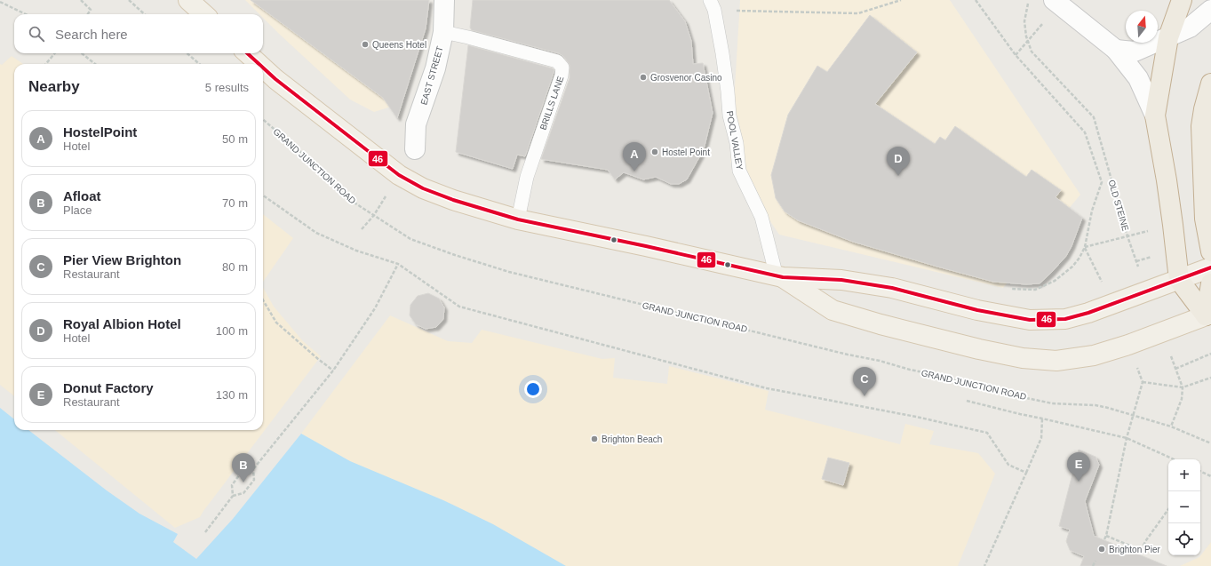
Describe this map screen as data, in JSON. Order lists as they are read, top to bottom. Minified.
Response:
{"streets":{"main road":["EAST STREET"],"lane":["BRILLS LANE","POOL VALLEY"],"path":["GRAND JUNCTION ROAD","OLD STEINE"]},"crossings":[["EAST STREET","BRILLS LANE"]],"places":["Queens Hotel","Grosvenor Casino","Hostel Point","Brighton Beach","Brighton Pier"],"lines":["transit line 46"],"north":"top","page":{"search":"Search here","heading":["Nearby","5 results"],"list":[{"mark":"A","name":"HostelPoint","note":"Hotel","value":"50 m"},{"mark":"B","name":"Afloat","note":"Place","value":"70 m"},{"mark":"C","name":"Pier View Brighton","note":"Restaurant","value":"80 m"},{"mark":"D","name":"Royal Albion Hotel","note":"Hotel","value":"100 m"},{"mark":"E","name":"Donut Factory","note":"Restaurant","value":"130 m"}],"pins":["A","D","C","E","B"],"map_buttons":["+","−"]}}
